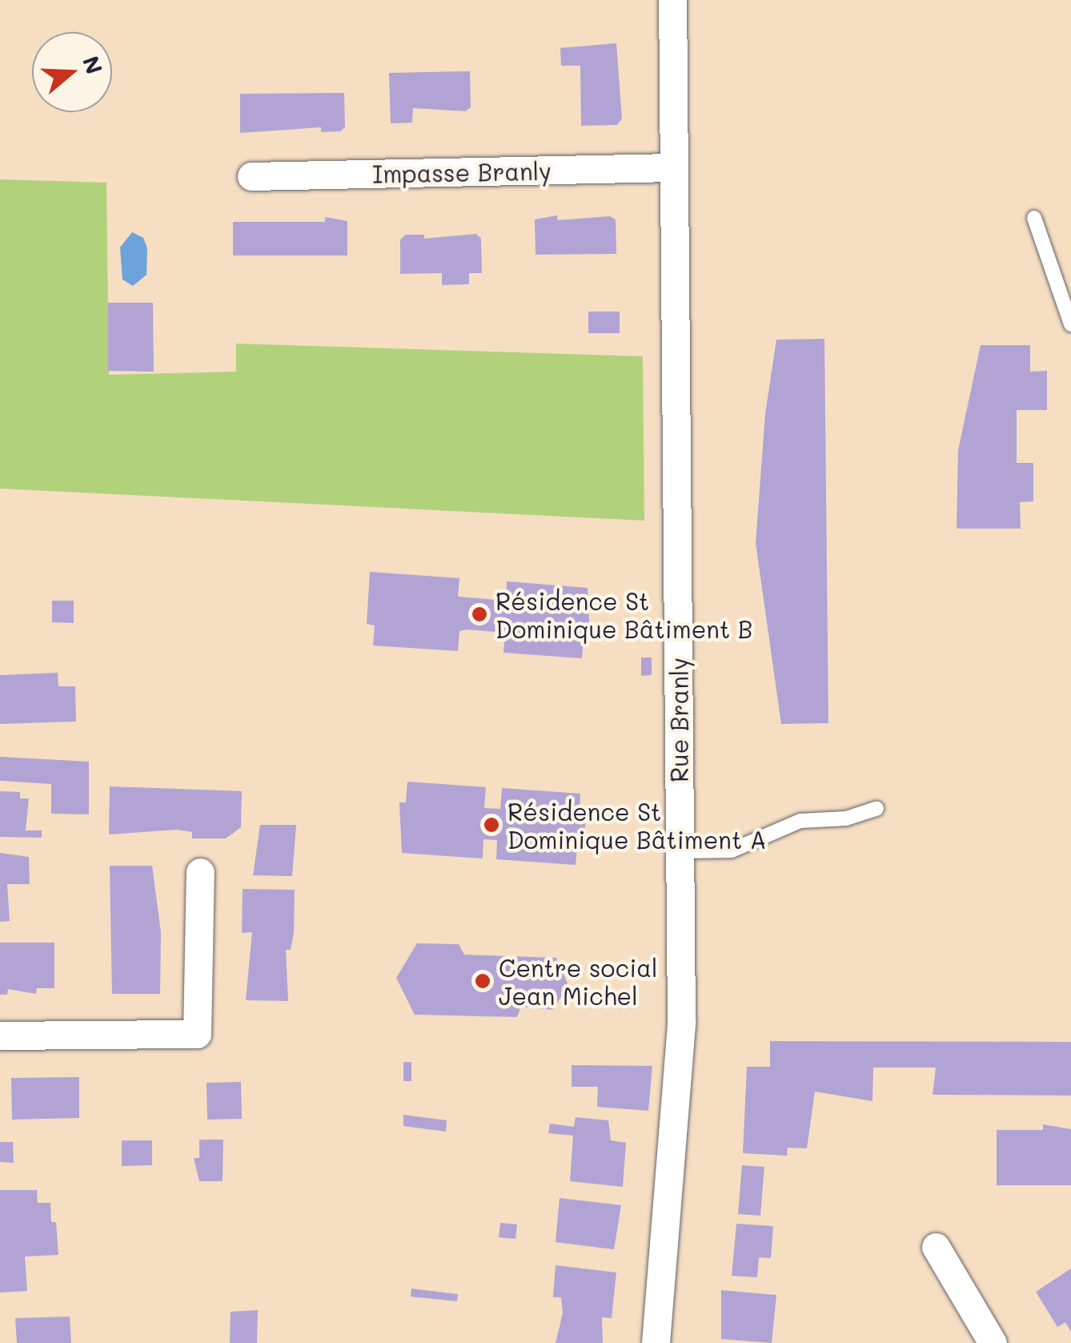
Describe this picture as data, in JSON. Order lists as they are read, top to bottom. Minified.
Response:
{"streets":{"street":["Impasse Branly","Rue Branly"]},"crossings":[["Impasse Branly","Rue Branly"]],"places":["Résidence St Dominique Bâtiment B","Résidence St Dominique Bâtiment A","Centre social Jean Michel"],"north":"right"}
